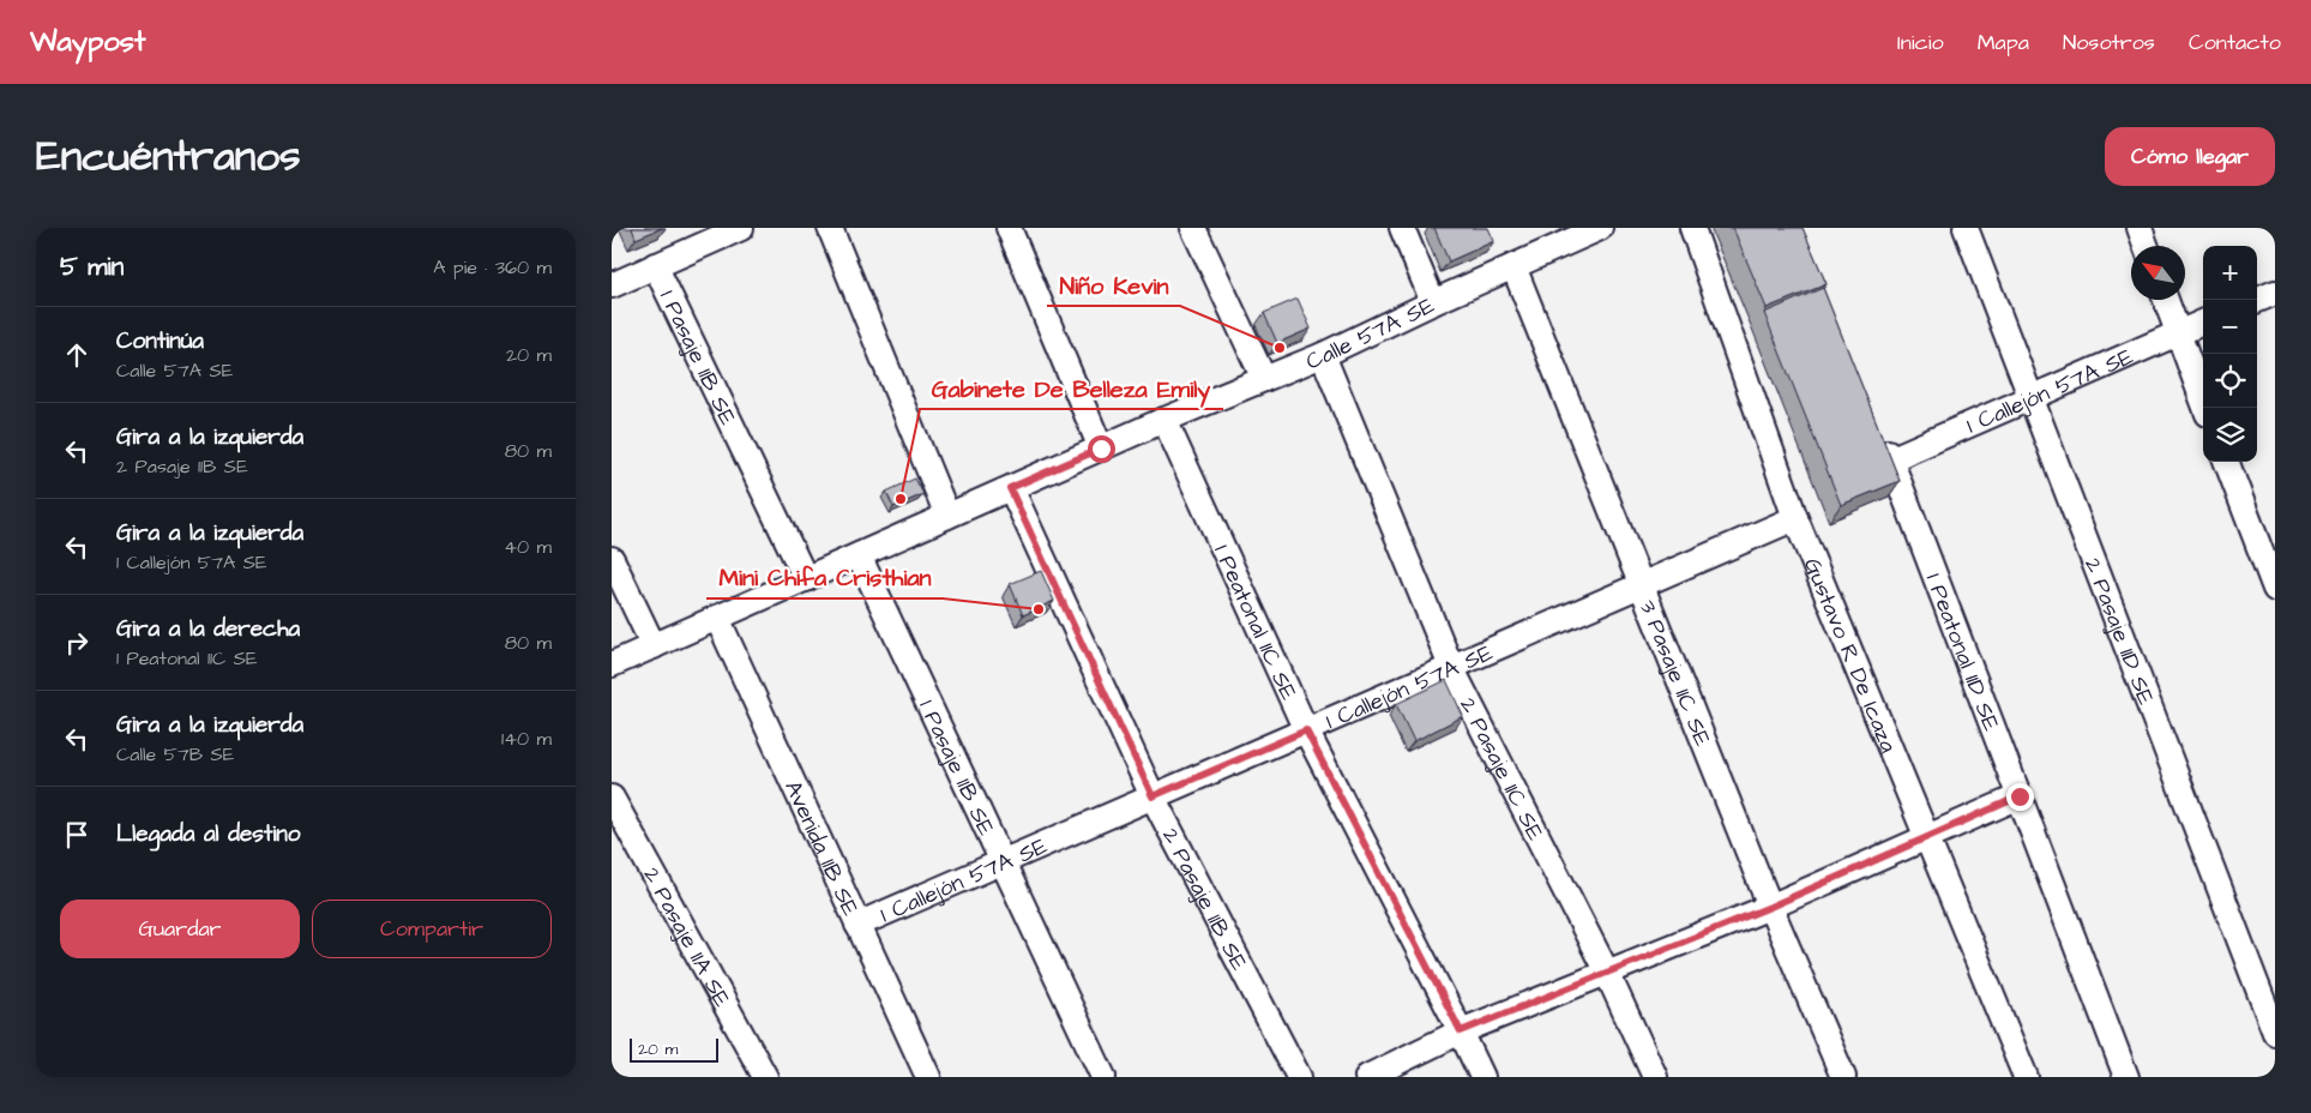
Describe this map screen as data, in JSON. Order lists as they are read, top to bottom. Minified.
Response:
{"streets":{"street":["Calle 57A SE","1 Pasaje 11B SE","1 Callejón 57A SE","1 Peatonal 11C SE","2 Pasaje 11D SE","1 Peatonal 11D SE","Gustavo R De Icaza","3 Pasaje 11C SE","2 Pasaje 11C SE","Avenida 11B SE","2 Pasaje 11B SE","2 Pasaje 11A SE"]},"crossings":[["Calle 57A SE","1 Pasaje 11B SE"],["Calle 57A SE","1 Peatonal 11C SE"],["Calle 57A SE","3 Pasaje 11C SE"],["Calle 57A SE","2 Pasaje 11C SE"],["Calle 57A SE","Avenida 11B SE"],["Calle 57A SE","2 Pasaje 11B SE"],["1 Pasaje 11B SE","1 Callejón 57A SE"],["1 Callejón 57A SE","1 Peatonal 11C SE"],["1 Callejón 57A SE","2 Pasaje 11D SE"],["1 Callejón 57A SE","1 Peatonal 11D SE"],["1 Callejón 57A SE","Gustavo R De Icaza"],["1 Callejón 57A SE","3 Pasaje 11C SE"],["1 Callejón 57A SE","2 Pasaje 11C SE"],["1 Callejón 57A SE","Avenida 11B SE"],["1 Callejón 57A SE","2 Pasaje 11B SE"]],"places":["Niño Kevin","Gabinete De Belleza Emily","Mini Chifa Cristhian"],"scale_bar":"20 m","north":"top left","page":{"header":"Waypost","nav":["Inicio","Mapa","Nosotros","Contacto"],"title":"Encuéntranos","buttons":["Cómo llegar",["Guardar","Compartir"]],"heading":["5 min","A pie · 360 m"],"map_buttons":["+","−"],"list":[["Continúa","Calle 57A SE","20 m"],["Gira a la izquierda","2 Pasaje 11B SE","80 m"],["Gira a la izquierda","1 Callejón 57A SE","40 m"],["Gira a la derecha","1 Peatonal 11C SE","80 m"],["Gira a la izquierda","Calle 57B SE","140 m"],"Llegada al destino"],"scale":"20 m"}}
